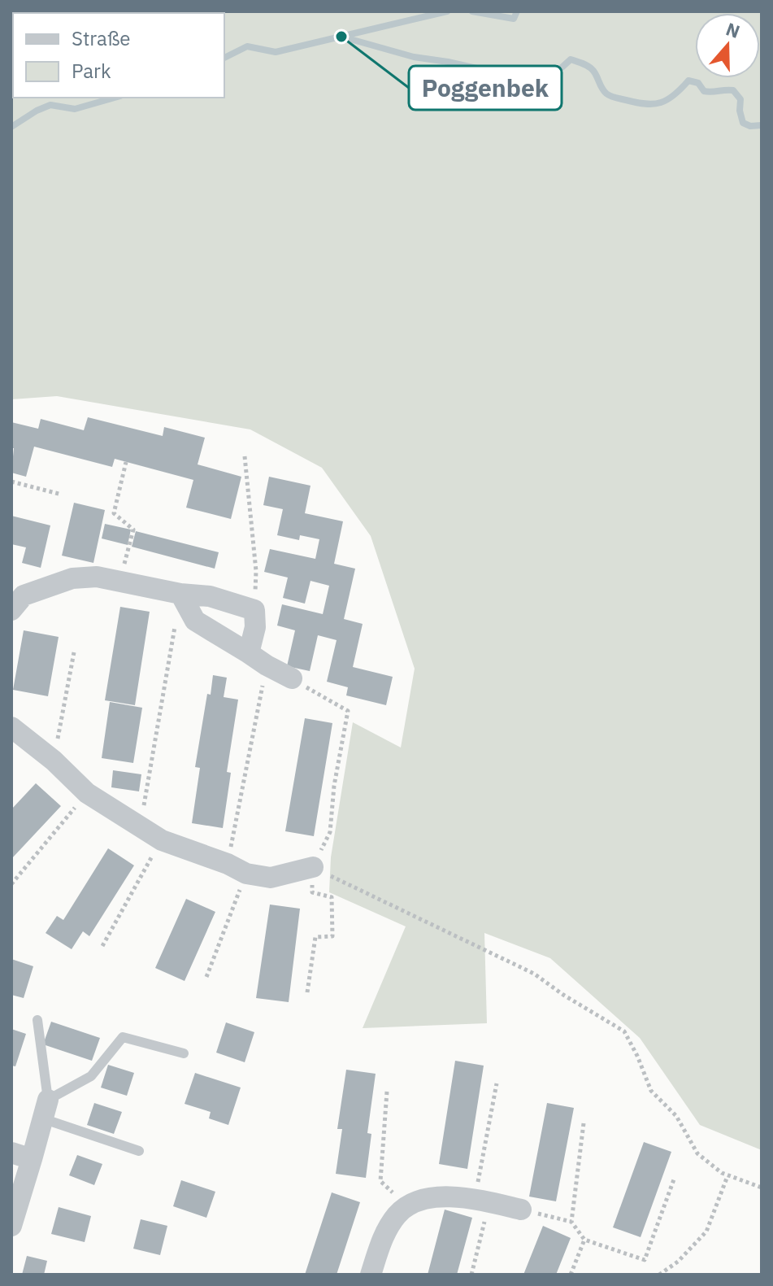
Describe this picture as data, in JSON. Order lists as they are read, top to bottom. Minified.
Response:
{"places":["Poggenbek"],"legend":["Straße","Park"],"north":"top"}
